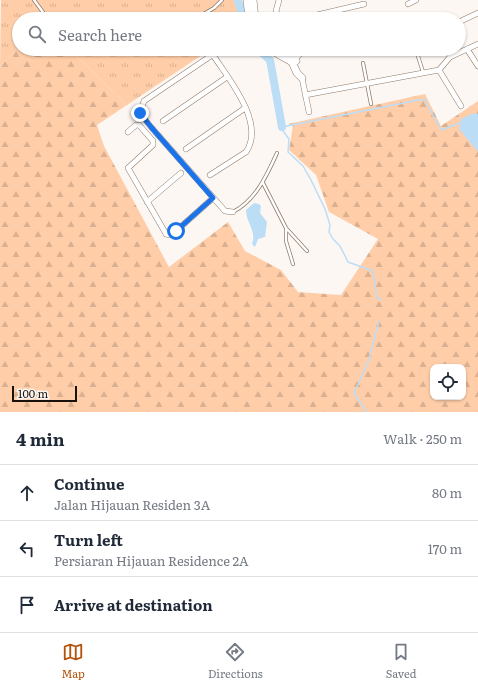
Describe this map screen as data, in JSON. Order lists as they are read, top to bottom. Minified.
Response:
{"scale_bar":"100 m","page":{"search":"Search here","scale":"100 m","heading":["4 min","Walk · 250 m"],"list":[["Continue","Jalan Hijauan Residen 3A","80 m"],["Turn left","Persiaran Hijauan Residence 2A","170 m"],"Arrive at destination"],"nav":["Map","Directions","Saved"]}}
